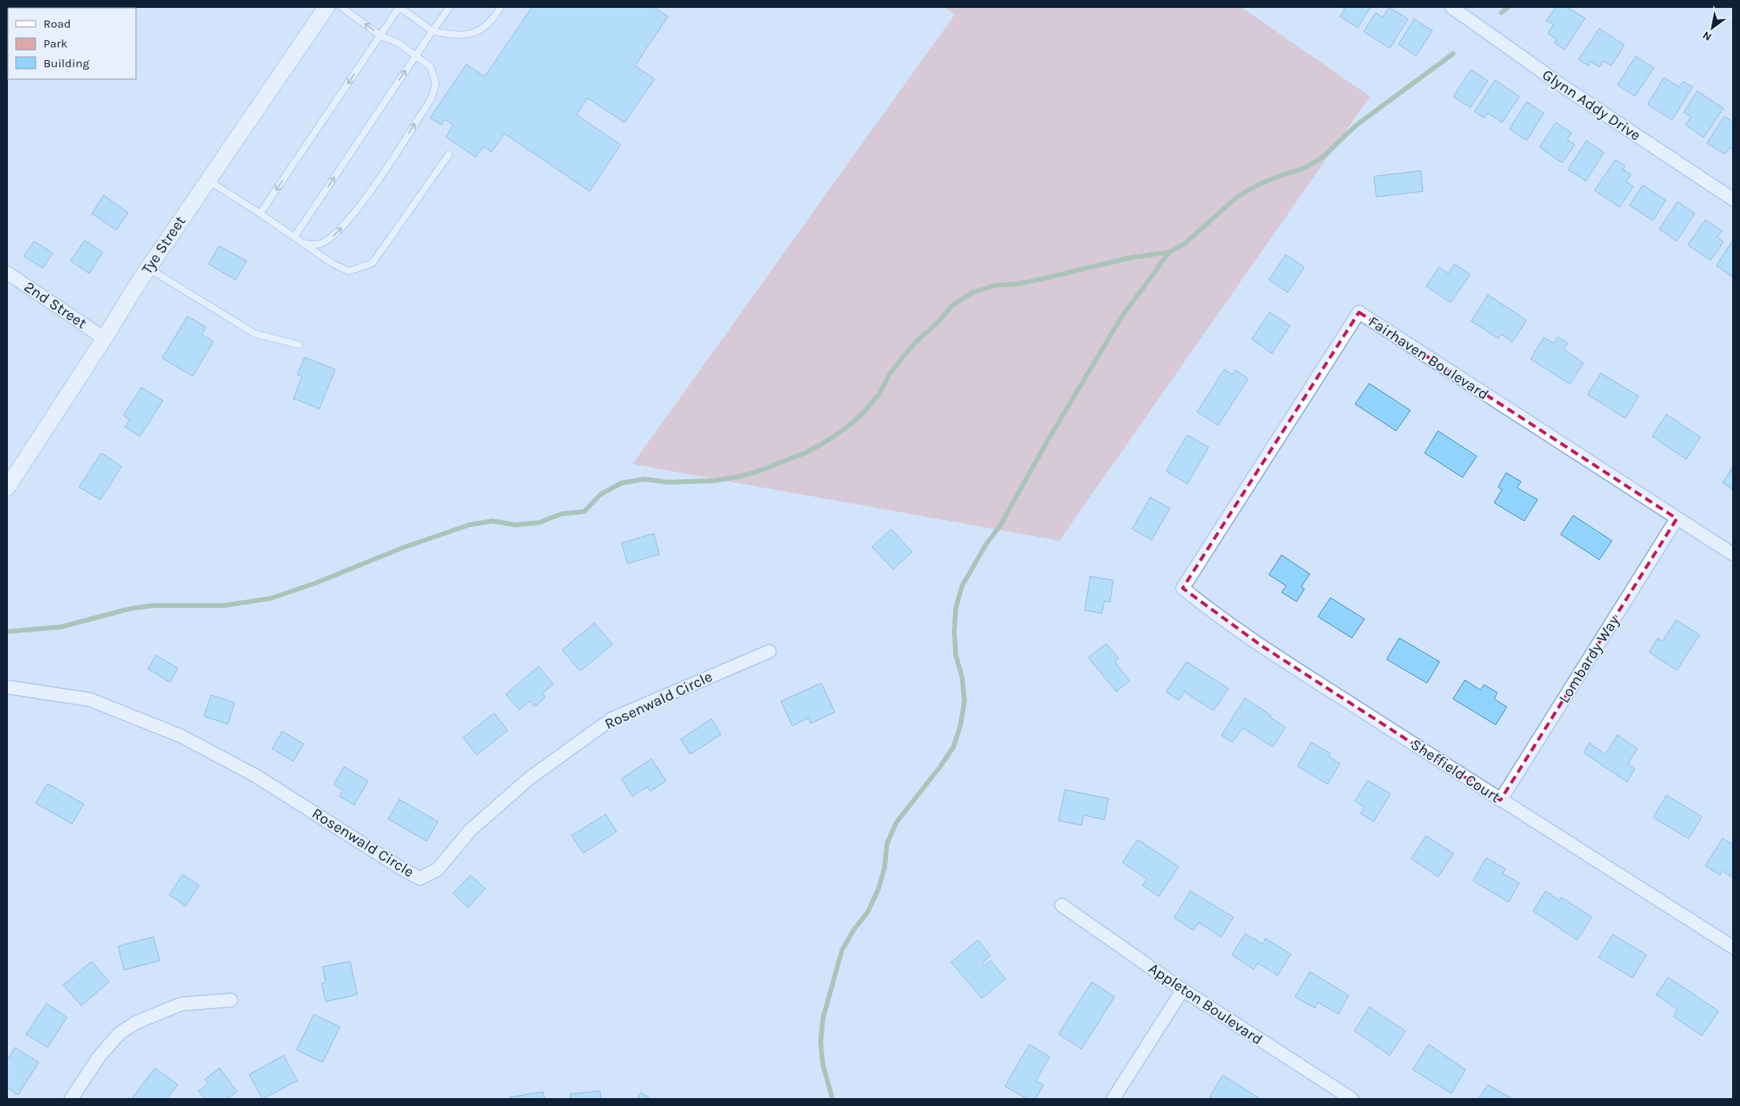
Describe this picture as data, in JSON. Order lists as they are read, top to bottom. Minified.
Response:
{"streets":{"street":["Glynn Addy Drive","Tye Street","2nd Street","Fairhaven Boulevard","Lombardy Way","Rosenwald Circle","Sheffield Court","Appleton Boulevard"]},"crossings":[["Tye Street","2nd Street"],["Fairhaven Boulevard","Lombardy Way"],["Fairhaven Boulevard","Sheffield Court"],["Lombardy Way","Sheffield Court"]],"legend":["Road","Park","Building"],"north":"bottom left"}
